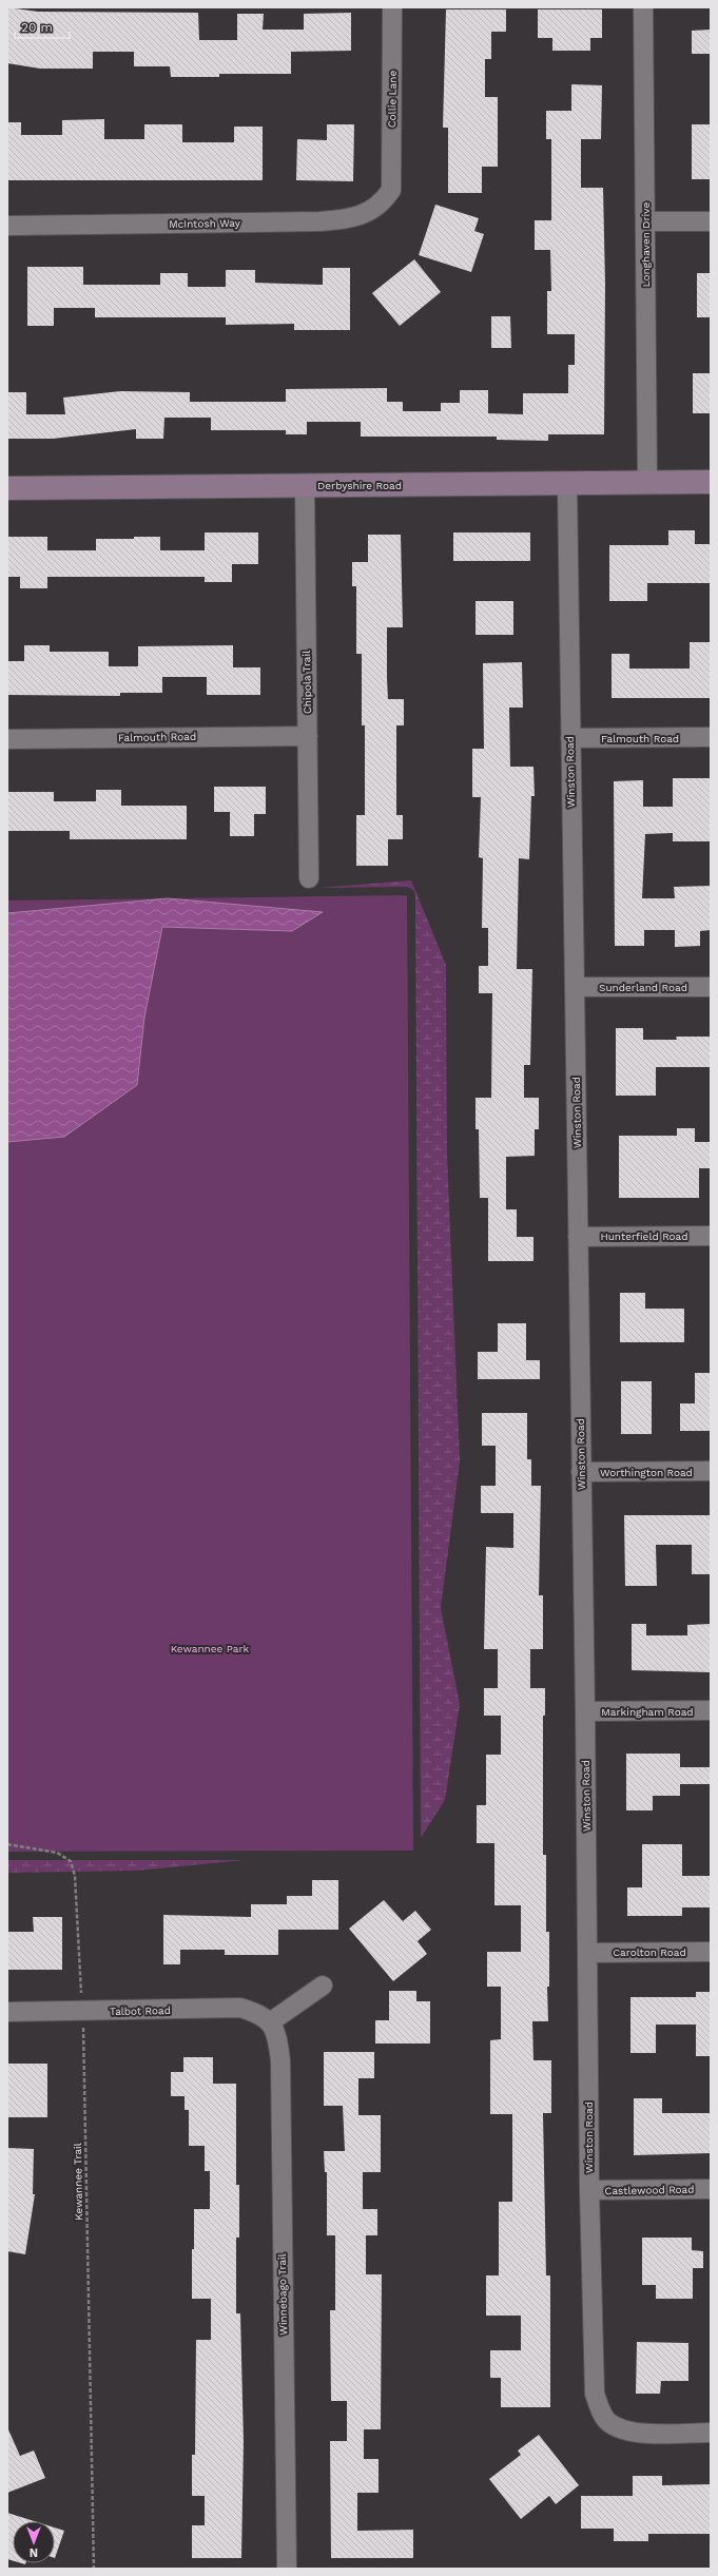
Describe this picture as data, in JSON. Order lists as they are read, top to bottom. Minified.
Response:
{"streets":{"street":["Collie Lane","McIntosh Way","Longhaven Drive","Derbyshire Road","Chipola Trail","Falmouth Road","Winston Road","Sunderland Road","Hunterfield Road","Worthington Road","Markingham Road","Carolton Road","Talbot Road","Castlewood Road","Winnebago Trail"],"path":["Kewannee Trail"]},"crossings":[["Collie Lane","McIntosh Way"],["Longhaven Drive","Derbyshire Road"],["Derbyshire Road","Chipola Trail"],["Derbyshire Road","Winston Road"],["Chipola Trail","Falmouth Road"],["Falmouth Road","Winston Road"],["Winston Road","Sunderland Road"],["Winston Road","Hunterfield Road"],["Winston Road","Worthington Road"],["Winston Road","Markingham Road"],["Winston Road","Carolton Road"],["Winston Road","Castlewood Road"],["Talbot Road","Kewannee Trail"],["Talbot Road","Winnebago Trail"]],"parks":["Kewannee Park"],"scale_bar":"20 m","north":"bottom"}
